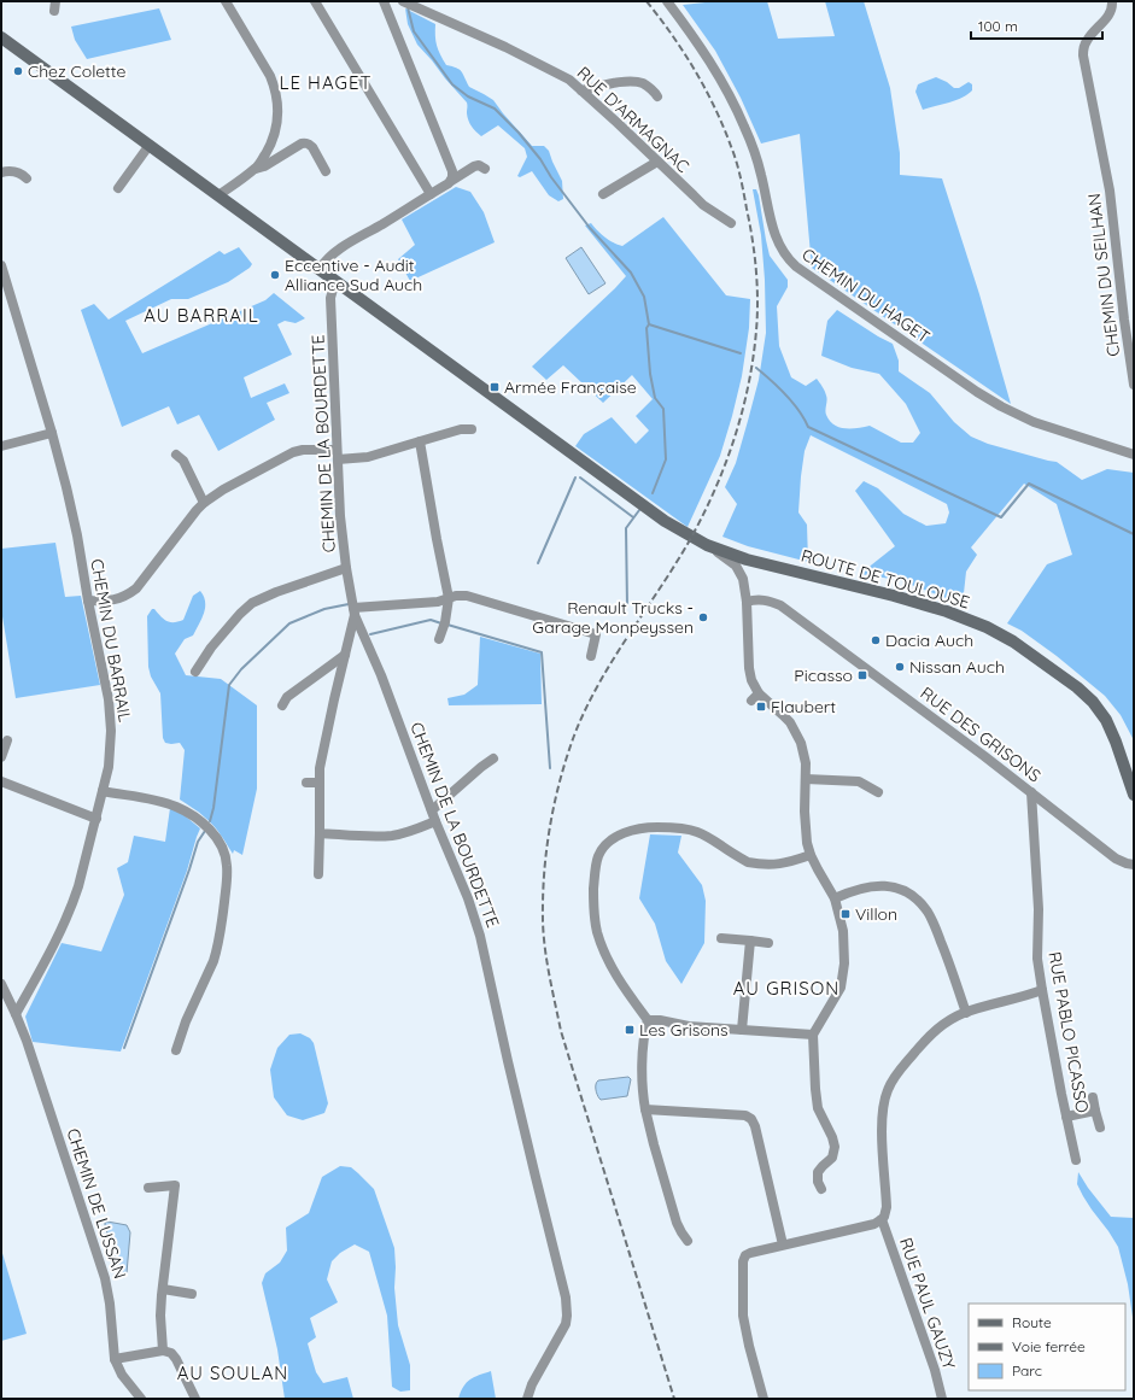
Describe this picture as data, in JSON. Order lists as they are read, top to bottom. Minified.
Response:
{"streets":{"main road":["ROUTE DE TOULOUSE"],"street":["RUE D'ARMAGNAC","CHEMIN DU SEILHAN","CHEMIN DU HAGET","CHEMIN DE LA BOURDETTE","CHEMIN DU BARRAIL","RUE DES GRISONS","RUE PABLO PICASSO","CHEMIN DE LUSSAN","RUE PAUL GAUZY"]},"crossings":[["CHEMIN DE LA BOURDETTE","ROUTE DE TOULOUSE"],["CHEMIN DU BARRAIL","CHEMIN DE LUSSAN"],["RUE DES GRISONS","RUE PABLO PICASSO"]],"districts":["LE HAGET","AU BARRAIL","AU GRISON","AU SOULAN"],"places":{"other":["Chez Colette","Eccentive - Audit Alliance Sud Auch","Renault Trucks - Garage Monpeyssen","Dacia Auch","Nissan Auch"],"transit":["Armée Française","Picasso","Flaubert","Villon","Les Grisons"]},"legend":["Route","Voie ferrée","Parc"],"scale_bar":"100 m"}
